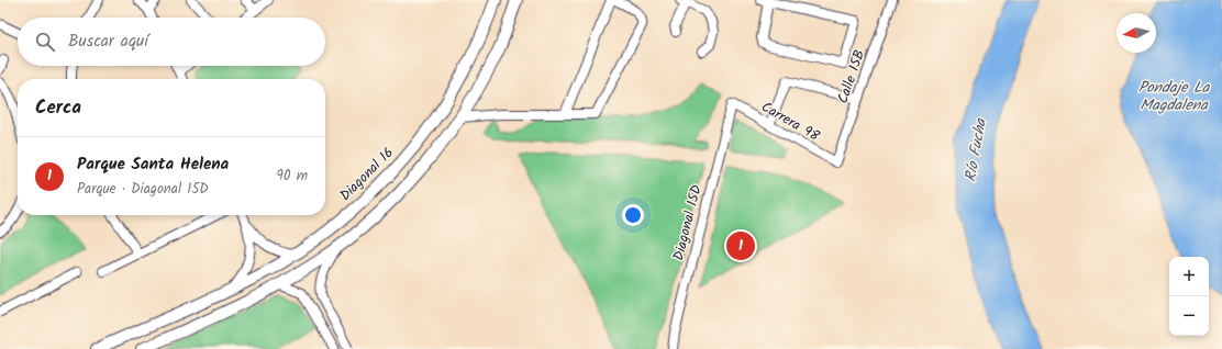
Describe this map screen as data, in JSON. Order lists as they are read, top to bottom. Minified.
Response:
{"streets":{"main road":["Diagonal 16"],"street":["Calle 15B","Carrera 98","Diagonal 15D"]},"crossings":[["Calle 15B","Carrera 98"],["Carrera 98","Diagonal 15D"]],"water":["Pondaje La Magdalena","Río Fucha"],"north":"left","page":{"search":"Buscar aquí","heading":"Cerca","list":[{"mark":"1","name":"Parque Santa Helena","note":"Parque · Diagonal 15D","value":"90 m"}],"pins":"1","map_buttons":["+","−"]}}
